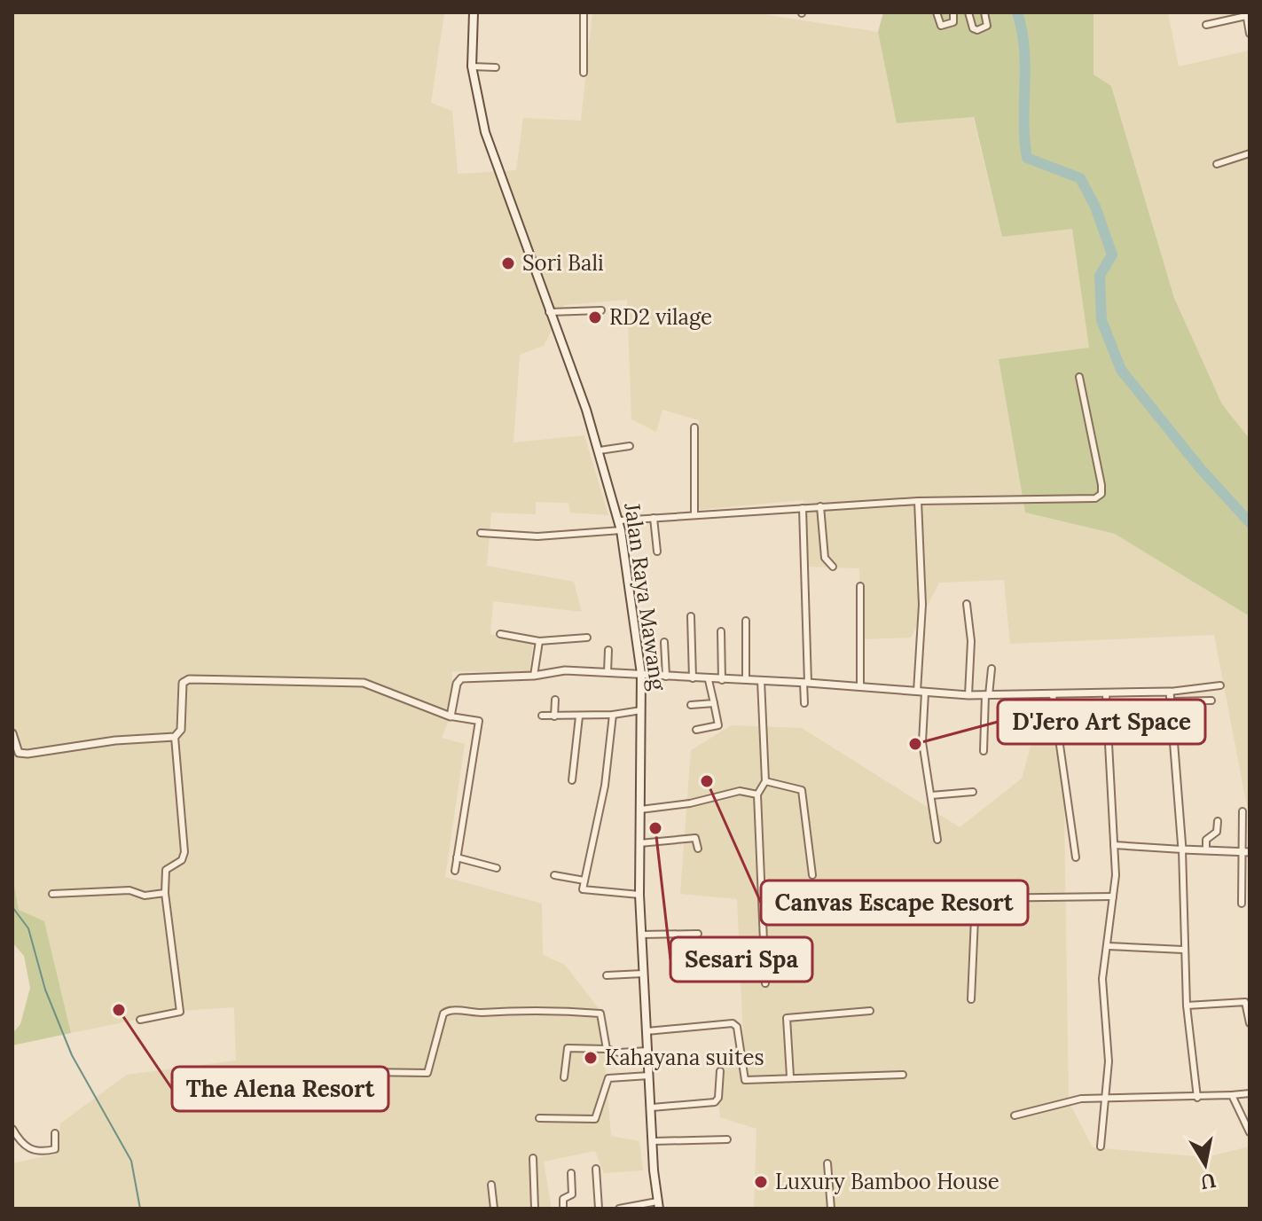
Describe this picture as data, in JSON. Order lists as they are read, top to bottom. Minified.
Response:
{"streets":{"main road":["Jalan Raya Mawang"]},"places":["Sori Bali","RD2 vilage","D'Jero Art Space","Canvas Escape Resort","Sesari Spa","The Alena Resort","Kahayana suites","Luxury Bamboo House"],"north":"bottom"}
